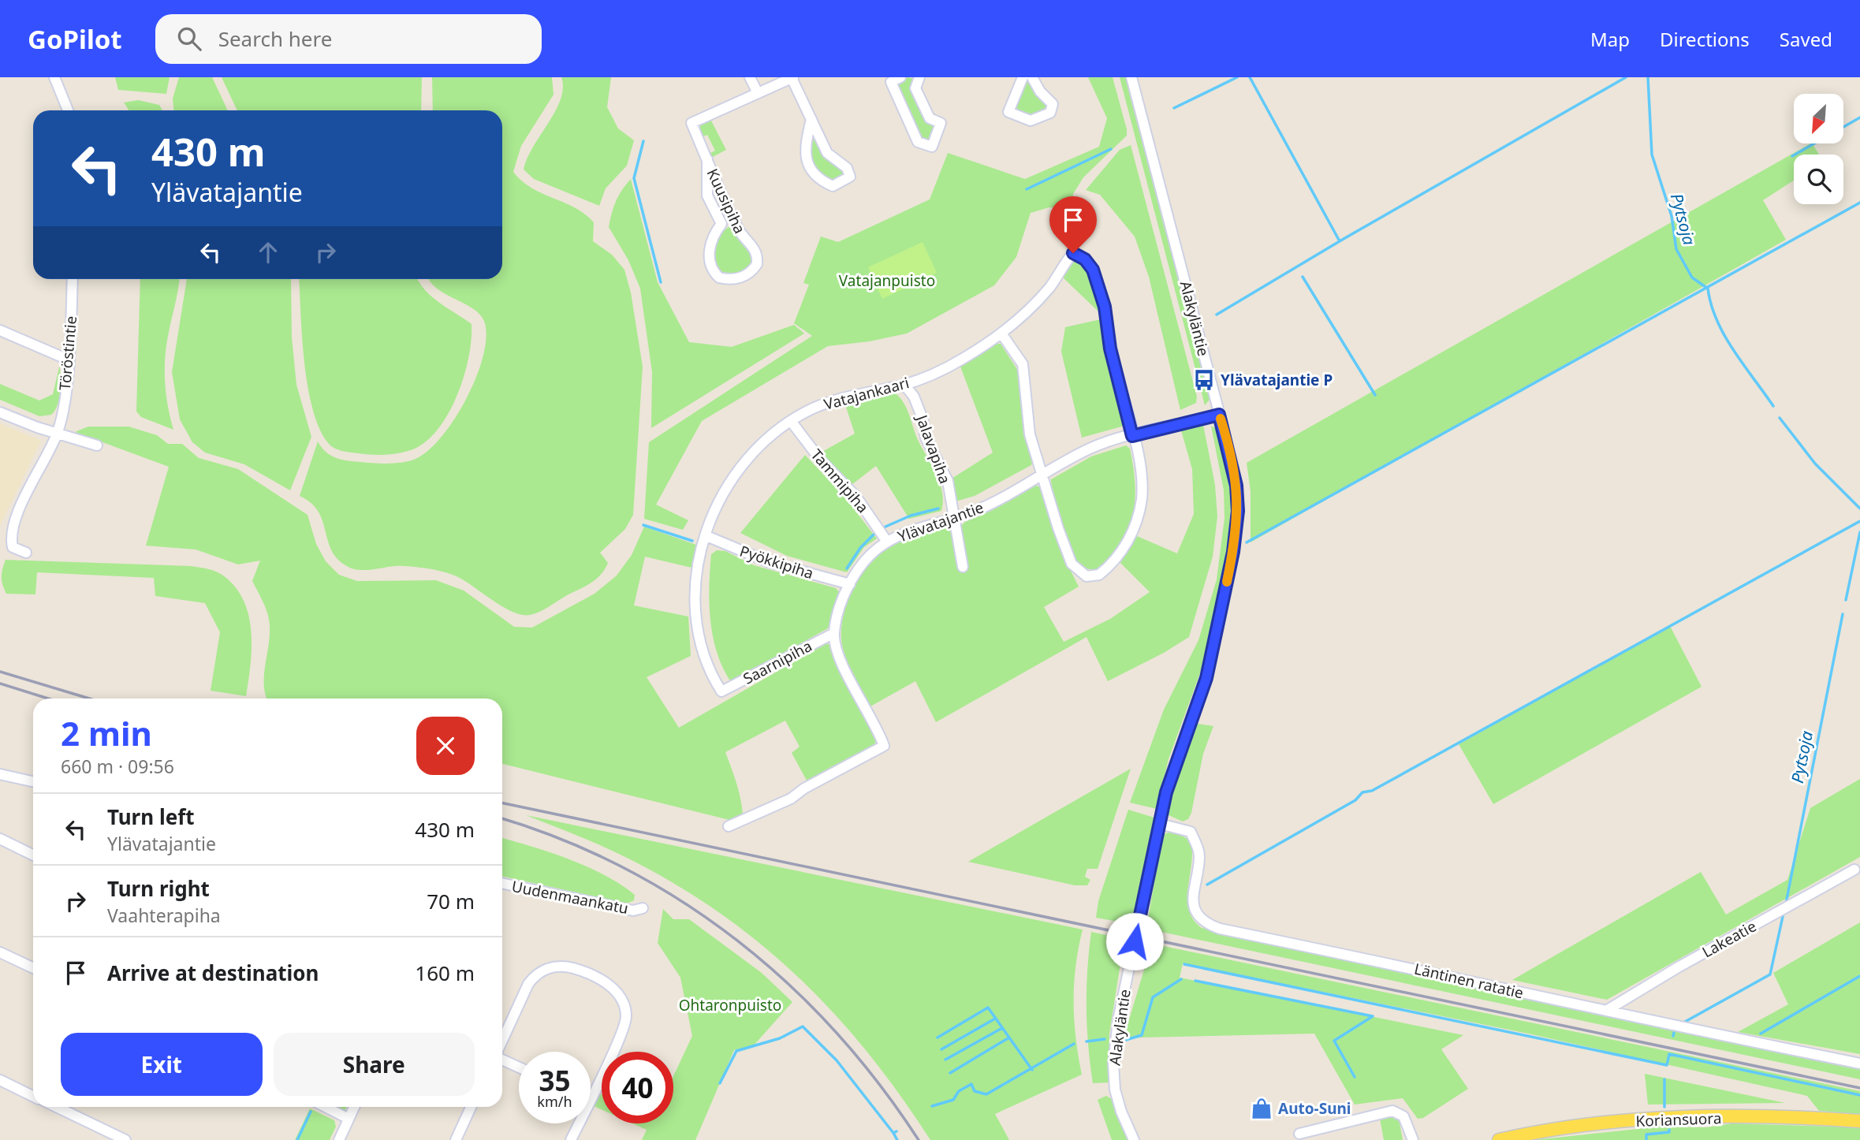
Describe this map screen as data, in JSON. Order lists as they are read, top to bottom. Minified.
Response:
{"streets":{"main road":["Koriansuora"],"street":["Kuusipiha","Alakyläntie","Töröstintie","Vatajankaari","Jalavapiha","Tammipiha","Ylävatajantie","Pyökkipiha","Saarnipiha","Uudenmaankatu","Lakeatie","Läntinen ratatie"]},"crossings":[["Alakyläntie","Ylävatajantie"],["Alakyläntie","Läntinen ratatie"],["Vatajankaari","Jalavapiha"],["Vatajankaari","Tammipiha"],["Vatajankaari","Ylävatajantie"],["Vatajankaari","Pyökkipiha"],["Vatajankaari","Saarnipiha"],["Jalavapiha","Ylävatajantie"],["Tammipiha","Ylävatajantie"],["Ylävatajantie","Pyökkipiha"],["Ylävatajantie","Saarnipiha"],["Lakeatie","Läntinen ratatie"]],"water":["Pytsoja"],"parks":["Vatajanpuisto","Ohtaronpuisto"],"places":{"bus stop":["Ylävatajantie P"],"shop":["Auto-Suni"]},"north":"bottom left","page":{"header":"GoPilot","search":"Search here","nav":["Map","Directions","Saved"],"turn":["430 m","Ylävatajantie"],"heading":["2 min","660 m · 09:56"],"list":[{"name":"Turn left","note":"Ylävatajantie","value":"430 m"},{"name":"Turn right","note":"Vaahterapiha","value":"70 m"},{"name":"Arrive at destination","value":"160 m"}],"buttons":["Exit","Share"],"speed":"35 km/h","limit":"40"}}
